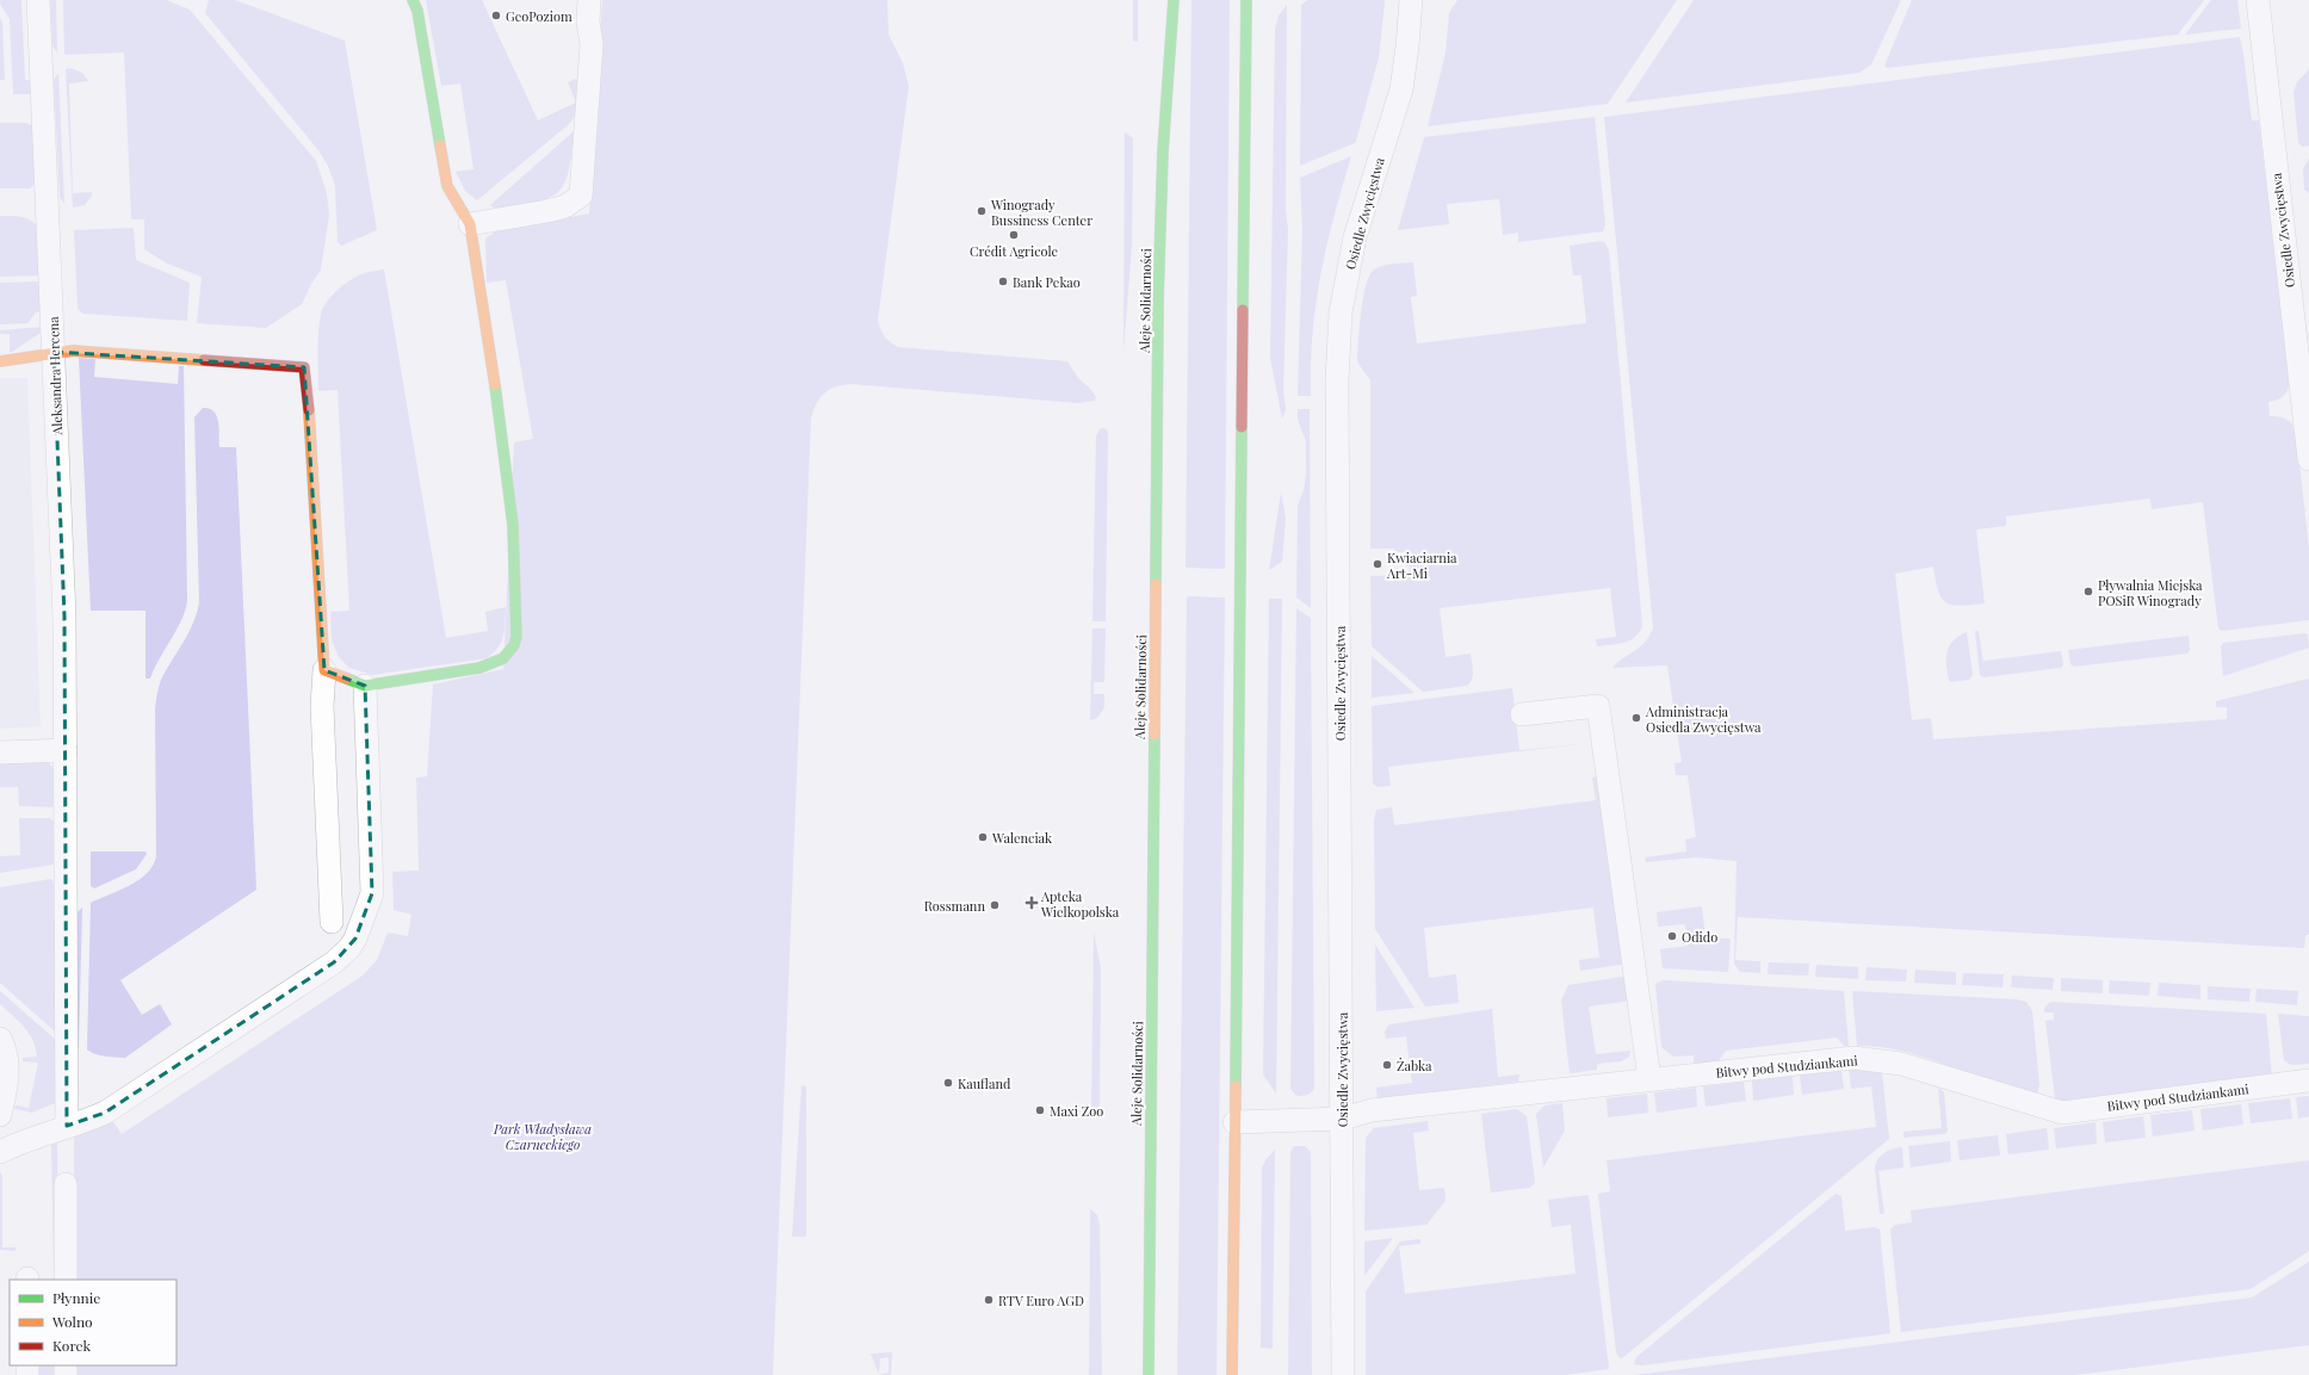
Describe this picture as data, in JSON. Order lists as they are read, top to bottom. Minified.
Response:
{"streets":{"street":["Osiedle Zwycięstwa","Aleje Solidarności","Aleksandra Hercena","Bitwy pod Studziankami"]},"crossings":[["Osiedle Zwycięstwa","Bitwy pod Studziankami"]],"parks":["Park Władysława Czarneckiego"],"places":{"other":["GeoPoziom","Winogrady Bussiness Center","Crédit Agricole","Bank Pekao","Kwiaciarnia Art-Mi","Pływalnia Miejska POSiR Winogrady","Administracja Osiedla Zwycięstwa","Walenciak","Rossmann","Odido","Żabka","Kaufland","Maxi Zoo","RTV Euro AGD"],"health":["Apteka Wielkopolska"]},"legend":["Płynnie","Wolno","Korek"]}
